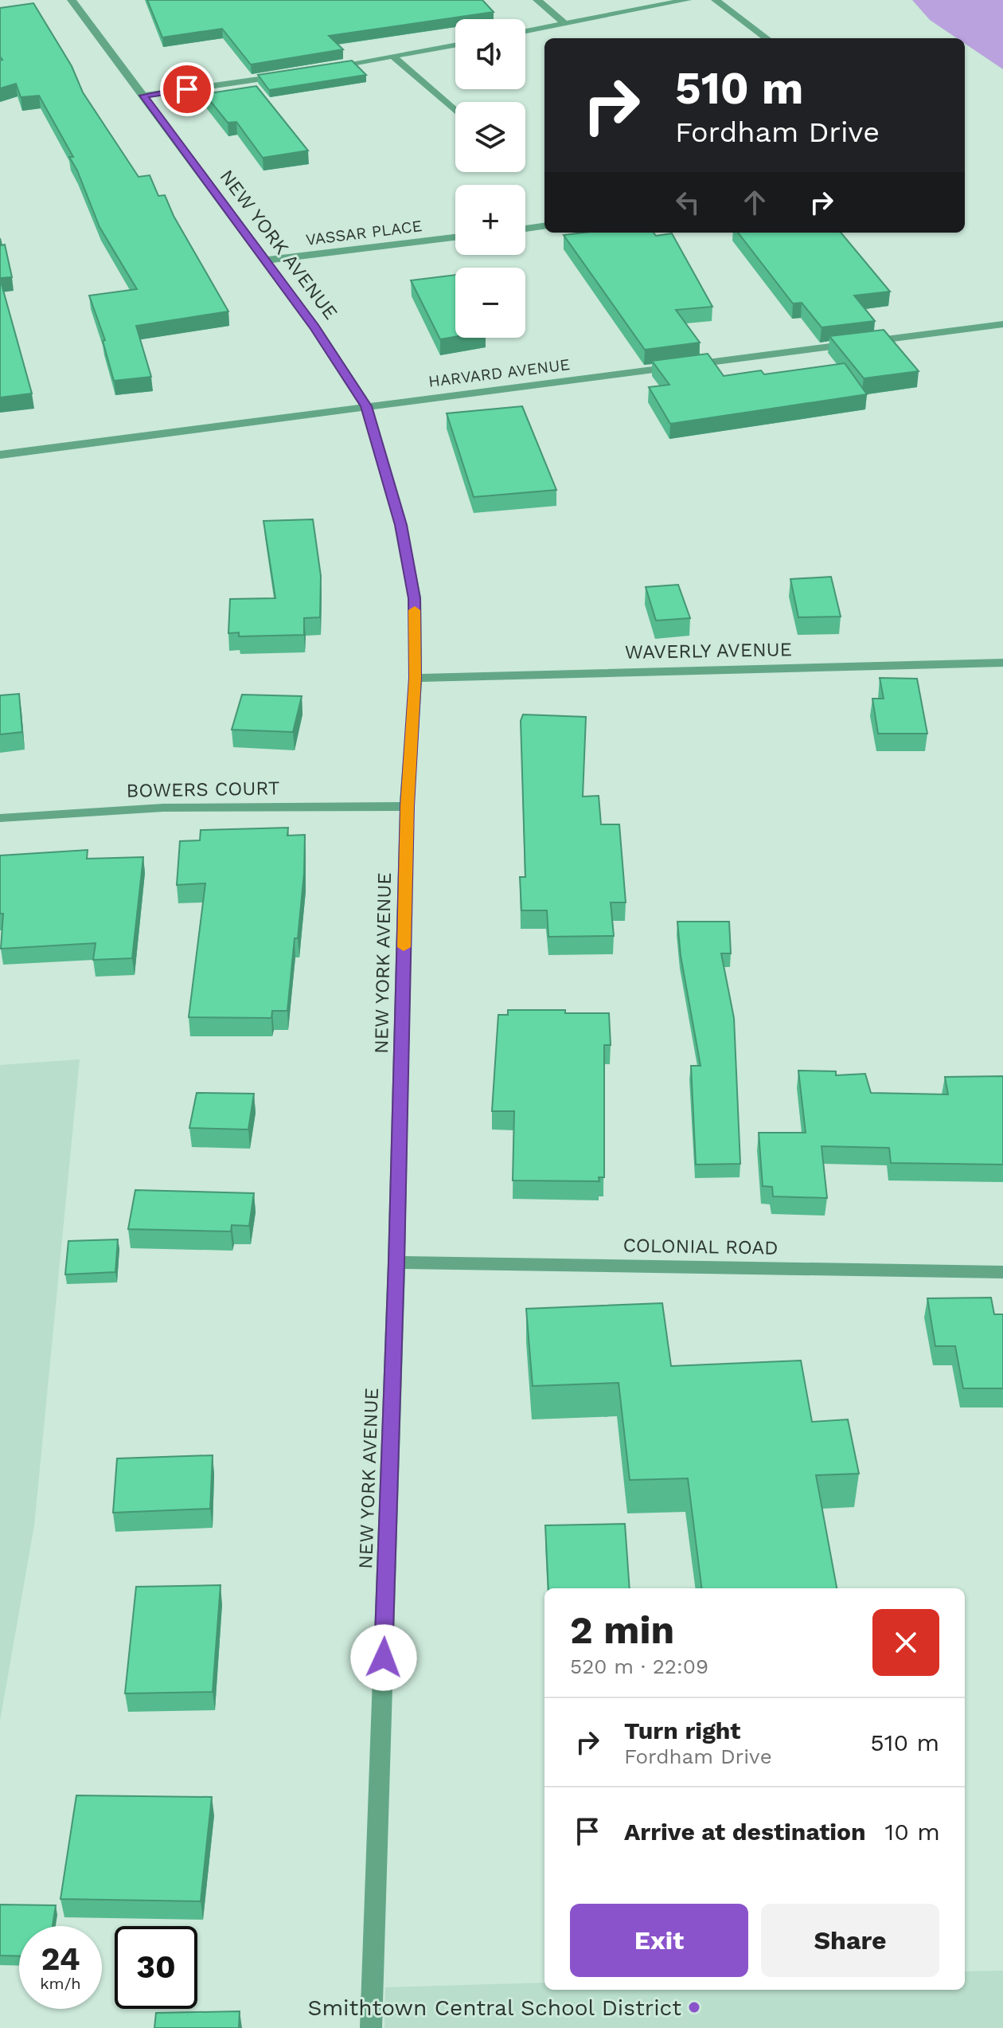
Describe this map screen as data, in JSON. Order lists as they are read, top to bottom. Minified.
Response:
{"streets":{"street":["VASSAR PLACE","NEW YORK AVENUE","HARVARD AVENUE","WAVERLY AVENUE","BOWERS COURT","COLONIAL ROAD"]},"crossings":[["VASSAR PLACE","NEW YORK AVENUE"],["NEW YORK AVENUE","HARVARD AVENUE"],["NEW YORK AVENUE","WAVERLY AVENUE"],["NEW YORK AVENUE","BOWERS COURT"],["NEW YORK AVENUE","COLONIAL ROAD"]],"places":["Smithtown Central School District"],"page":{"map_buttons":["+","−"],"turn":["510 m","Fordham Drive"],"heading":["2 min","520 m · 22:09"],"list":[{"name":"Turn right","note":"Fordham Drive","value":"510 m"},{"name":"Arrive at destination","value":"10 m"}],"buttons":["Exit","Share"],"speed":"24 km/h","limit":"30"}}
